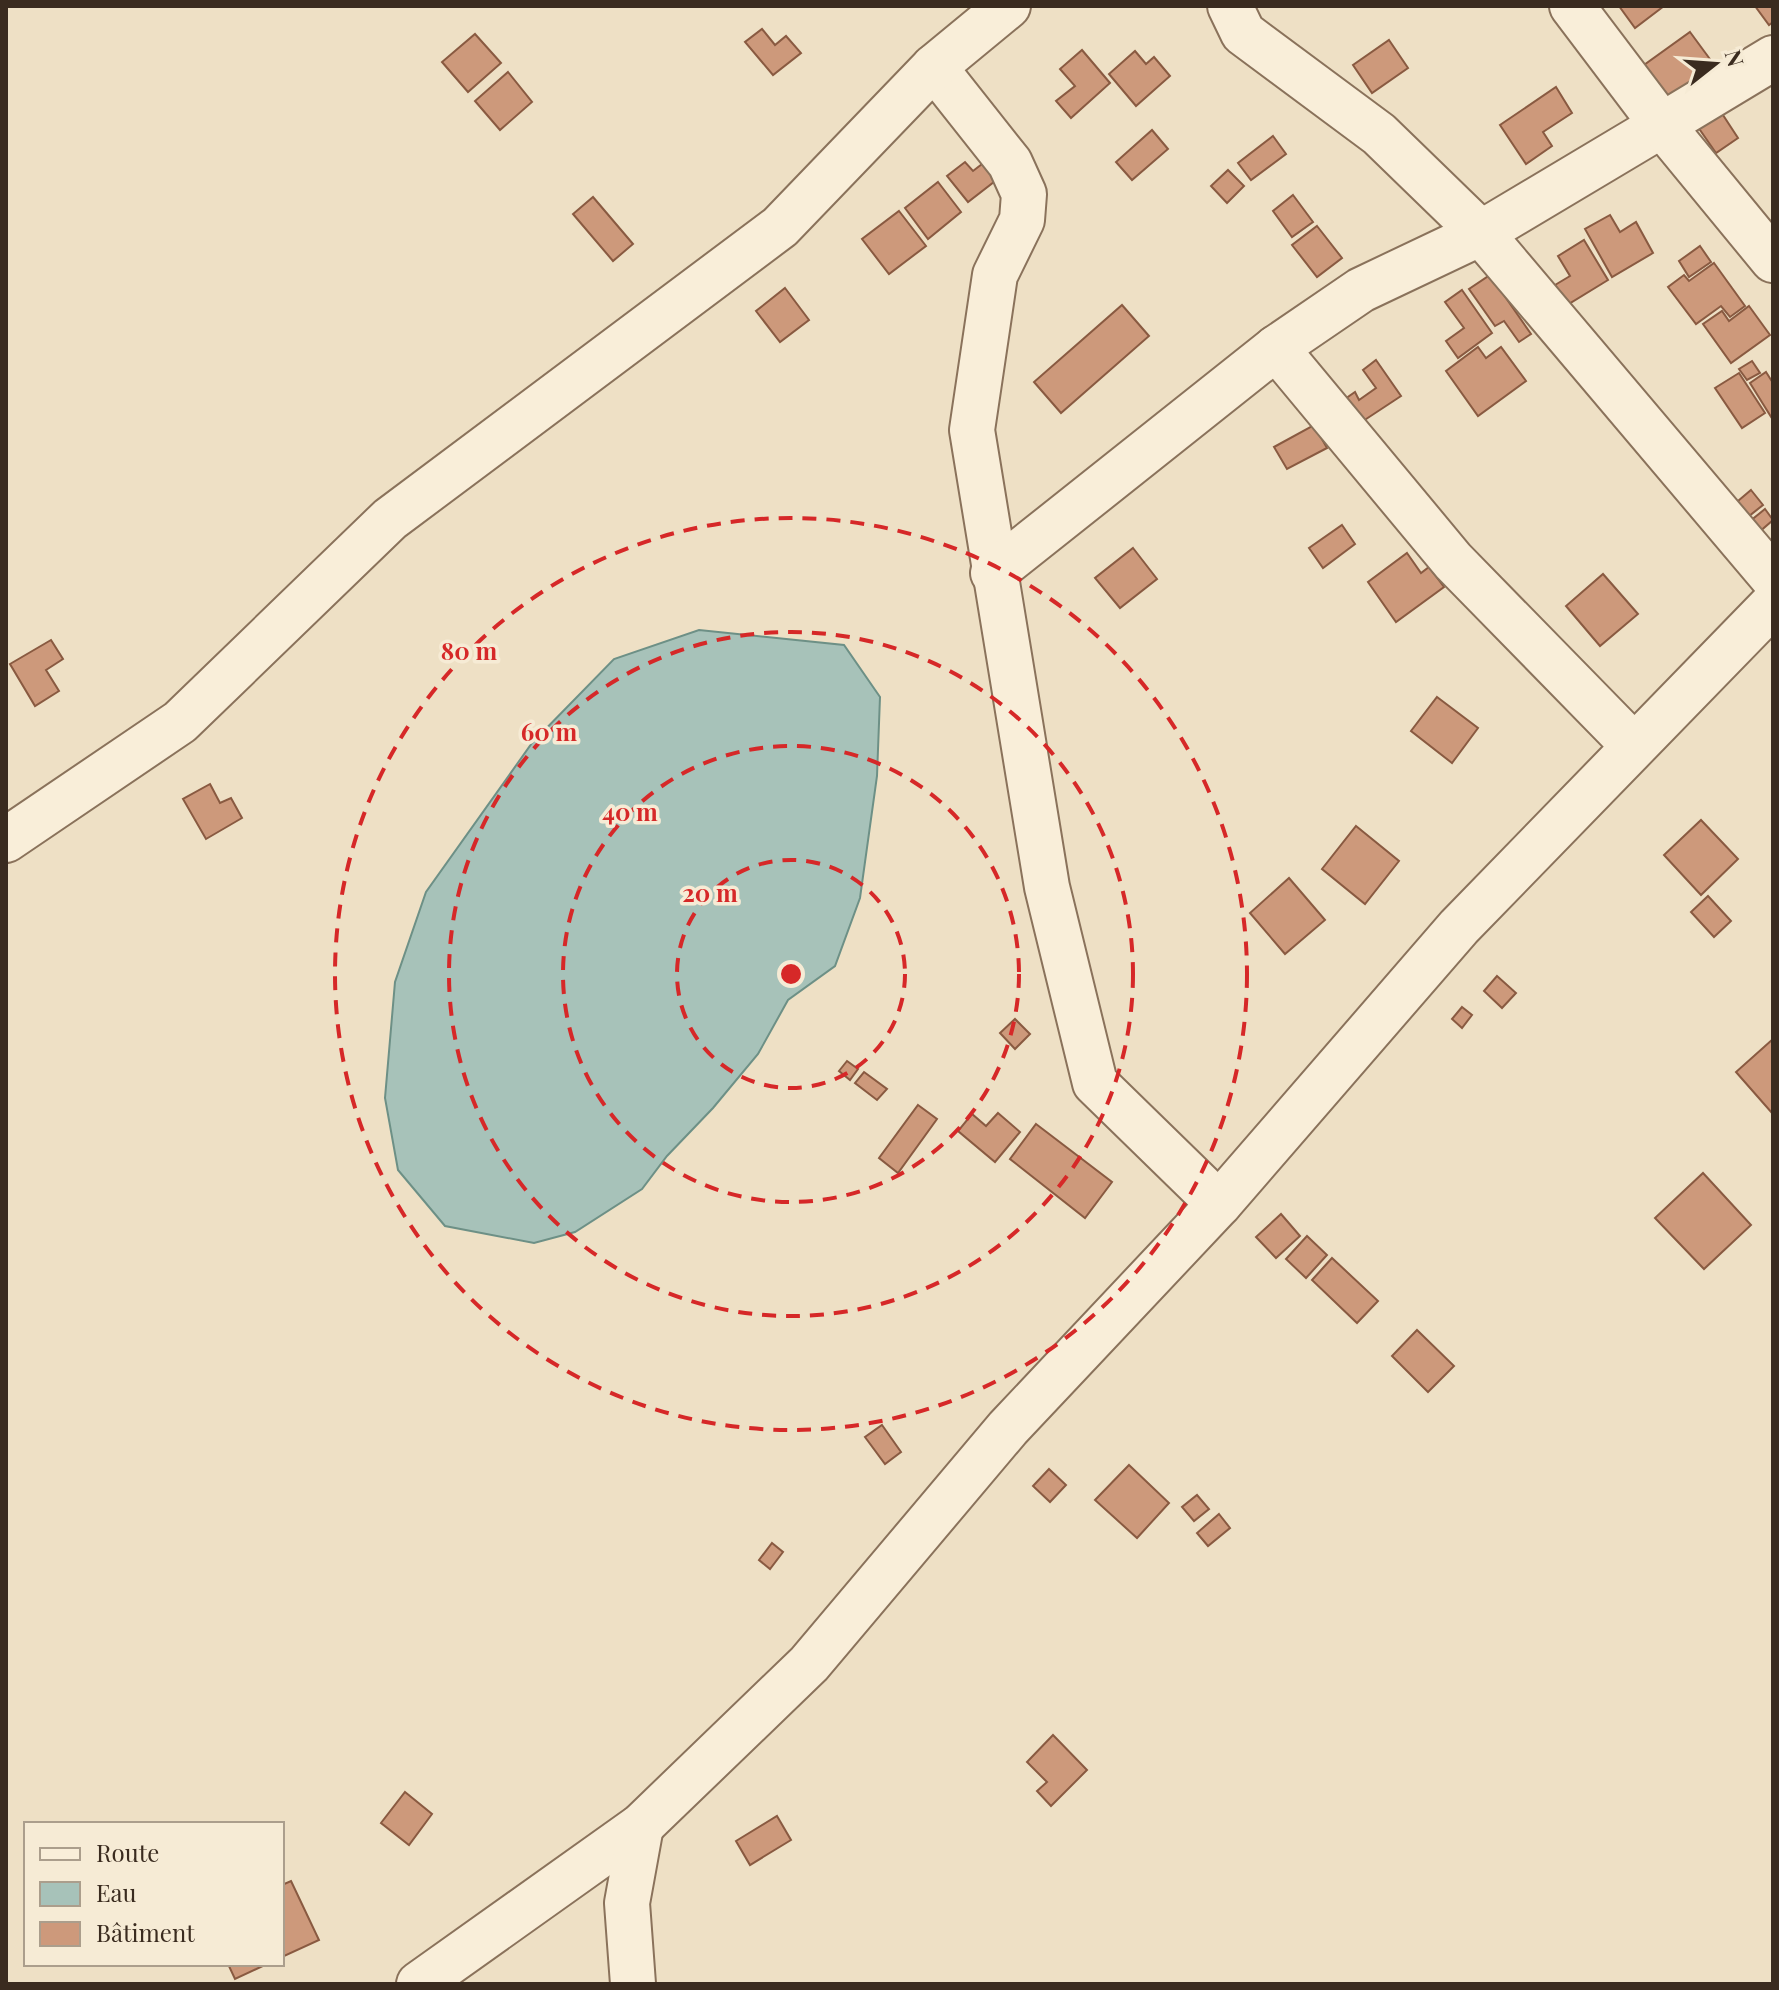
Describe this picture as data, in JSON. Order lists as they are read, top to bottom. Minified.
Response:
{"legend":["Route","Eau","Bâtiment"],"north":"right","rings":["80 m","60 m","40 m","20 m"]}
